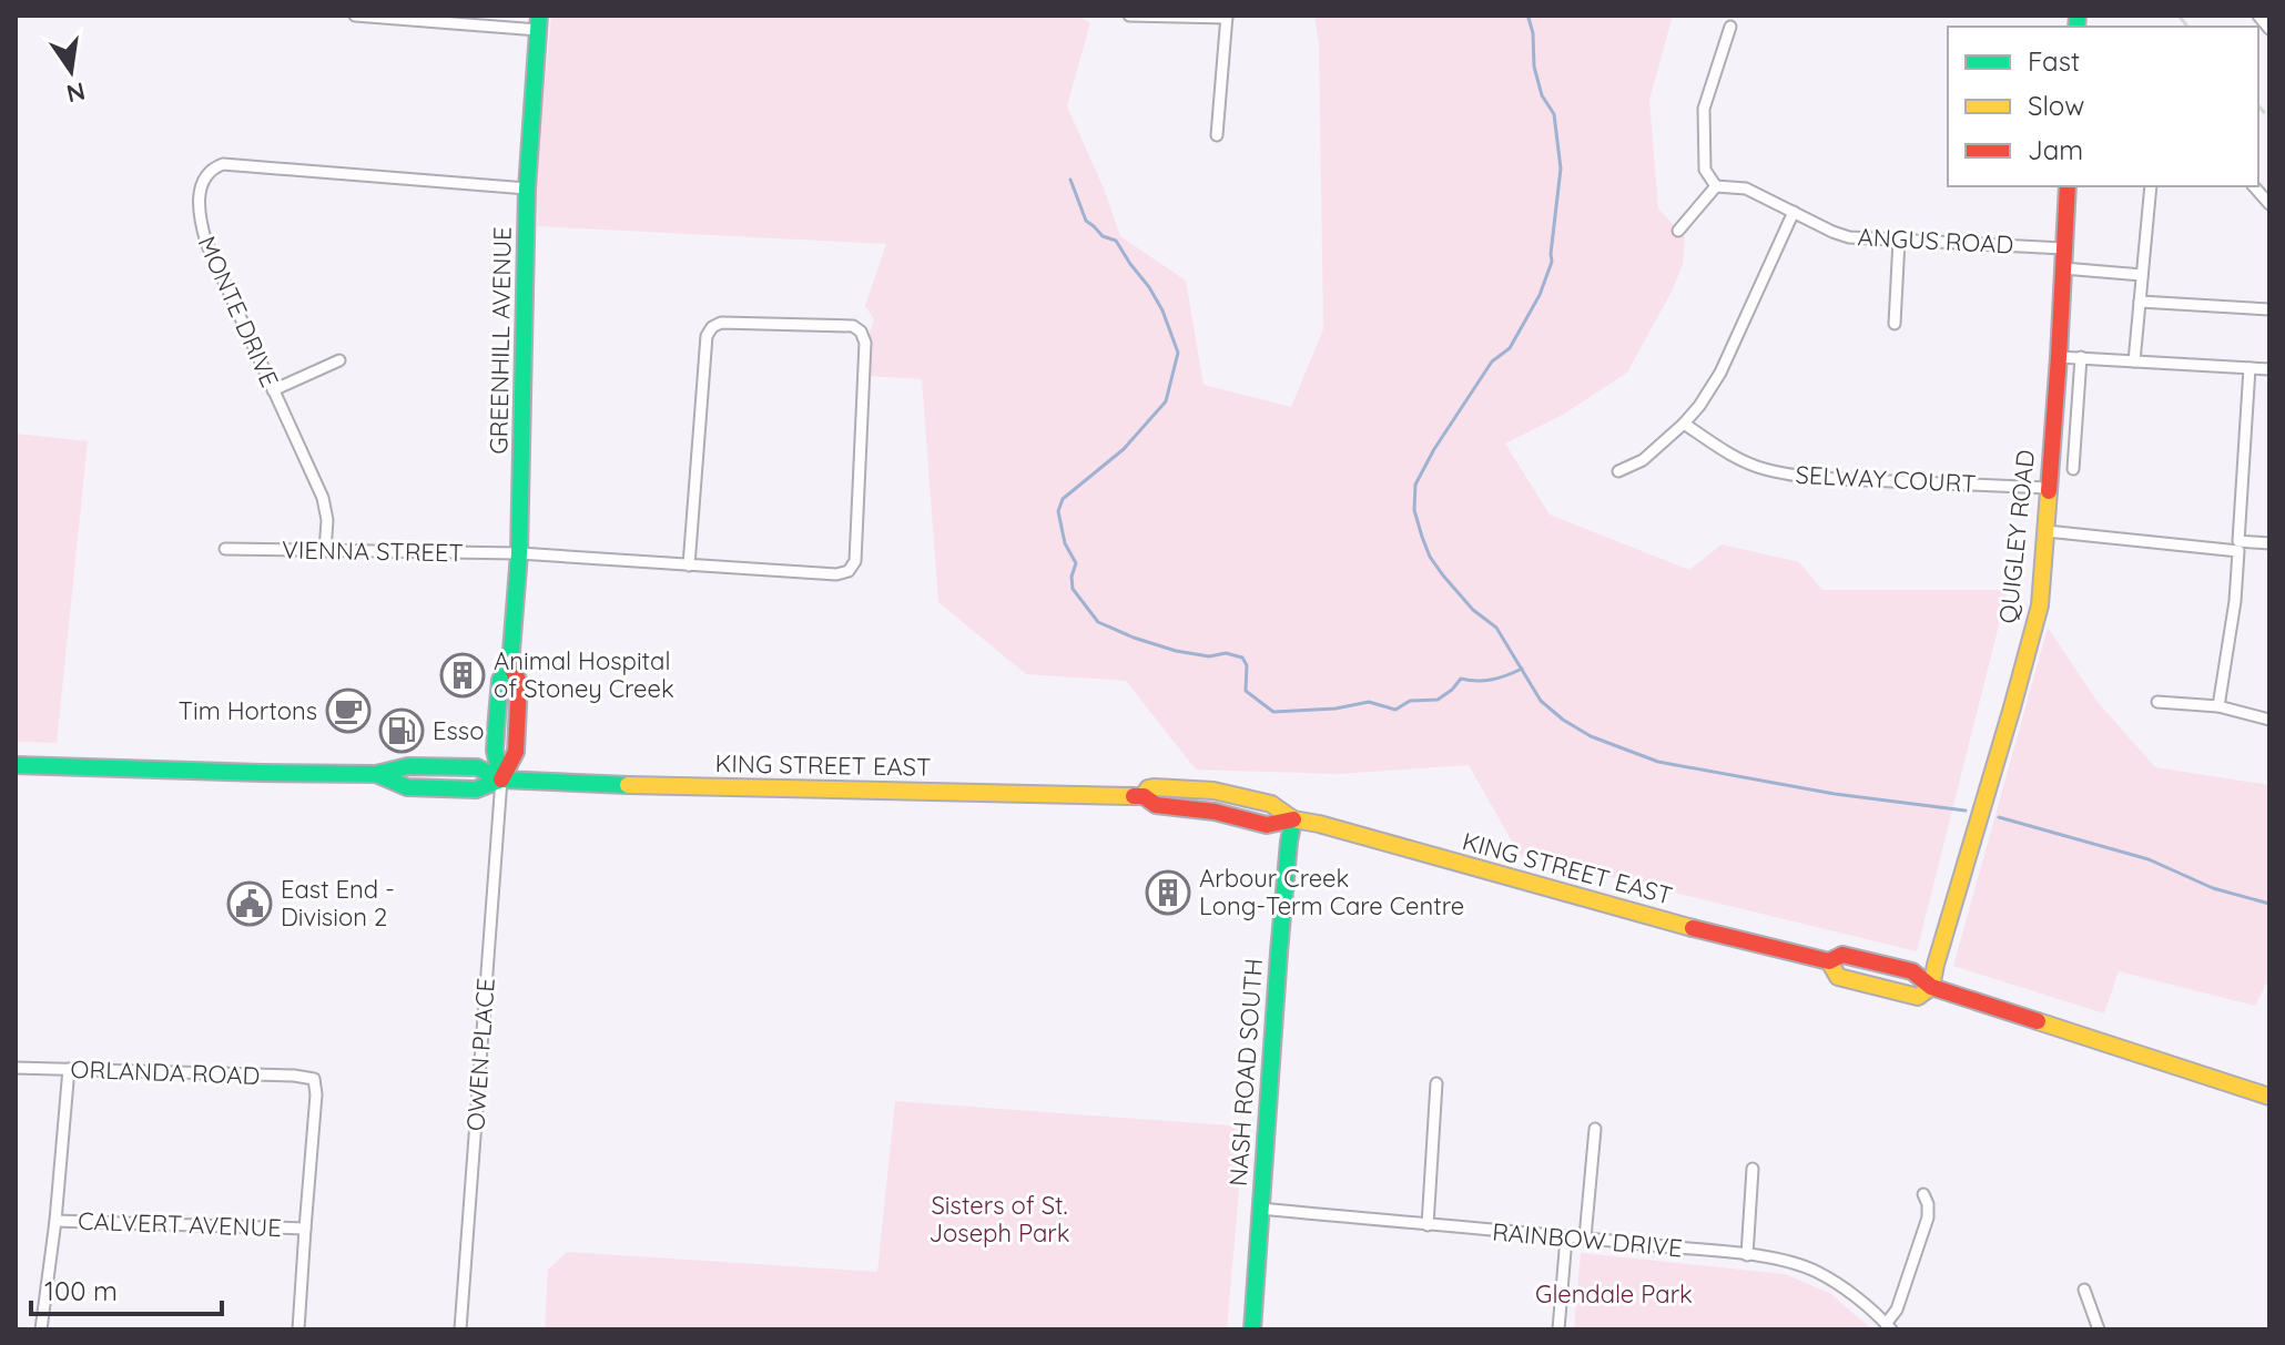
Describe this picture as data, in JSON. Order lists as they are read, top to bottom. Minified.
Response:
{"streets":{"main road":["GREENHILL AVENUE","QUIGLEY ROAD","KING STREET EAST","NASH ROAD SOUTH"],"street":["ANGUS ROAD","MONTE DRIVE","SELWAY COURT","VIENNA STREET","OWEN PLACE","ORLANDA ROAD","CALVERT AVENUE","RAINBOW DRIVE"]},"crossings":[["ANGUS ROAD","QUIGLEY ROAD"],["MONTE DRIVE","GREENHILL AVENUE"],["MONTE DRIVE","VIENNA STREET"],["GREENHILL AVENUE","VIENNA STREET"],["GREENHILL AVENUE","KING STREET EAST"],["GREENHILL AVENUE","OWEN PLACE"],["SELWAY COURT","QUIGLEY ROAD"],["QUIGLEY ROAD","KING STREET EAST"],["KING STREET EAST","OWEN PLACE"],["KING STREET EAST","NASH ROAD SOUTH"],["ORLANDA ROAD","CALVERT AVENUE"],["NASH ROAD SOUTH","RAINBOW DRIVE"]],"parks":["Sisters of St. Joseph Park","Glendale Park"],"places":{"building":["Animal Hospital of Stoney Creek","Arbour Creek Long-Term Care Centre"],"cafe":["Tim Hortons"],"fuel station":["Esso"],"public building":["East End - Division 2"]},"legend":["Fast","Slow","Jam"],"scale_bar":"100 m","north":"bottom"}
